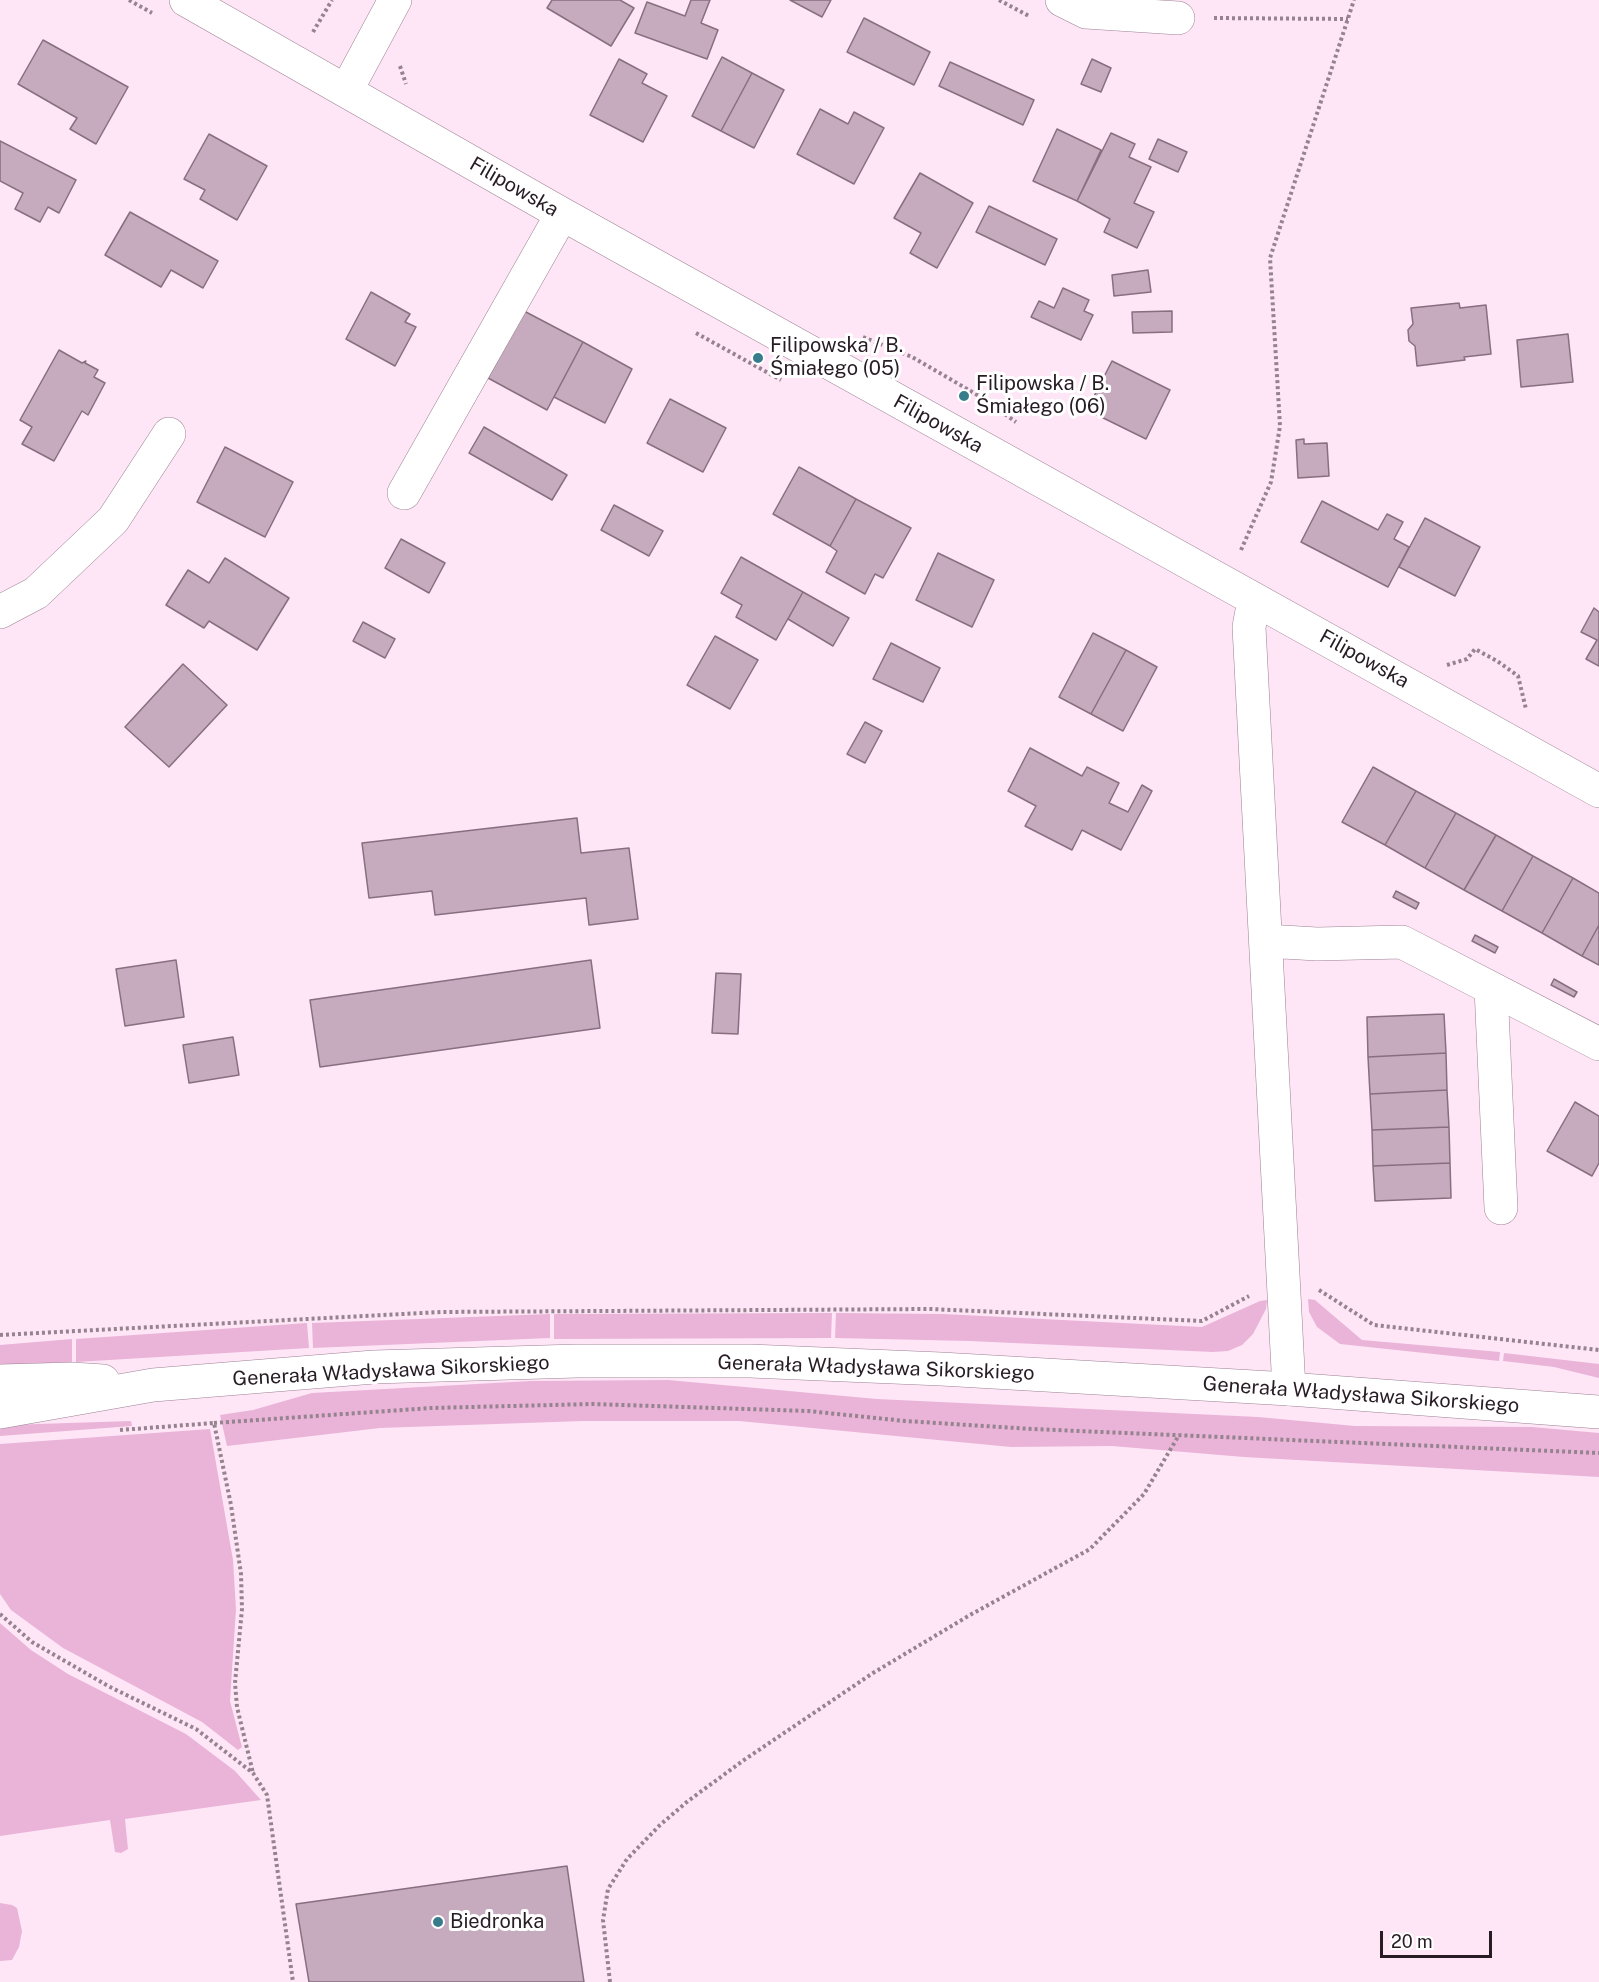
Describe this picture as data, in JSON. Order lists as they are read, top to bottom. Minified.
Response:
{"streets":{"street":["Filipowska","Generała Władysława Sikorskiego"]},"places":["Filipowska / B. Śmiałego (05)","Filipowska / B. Śmiałego (06)","Biedronka"],"scale_bar":"20 m"}
